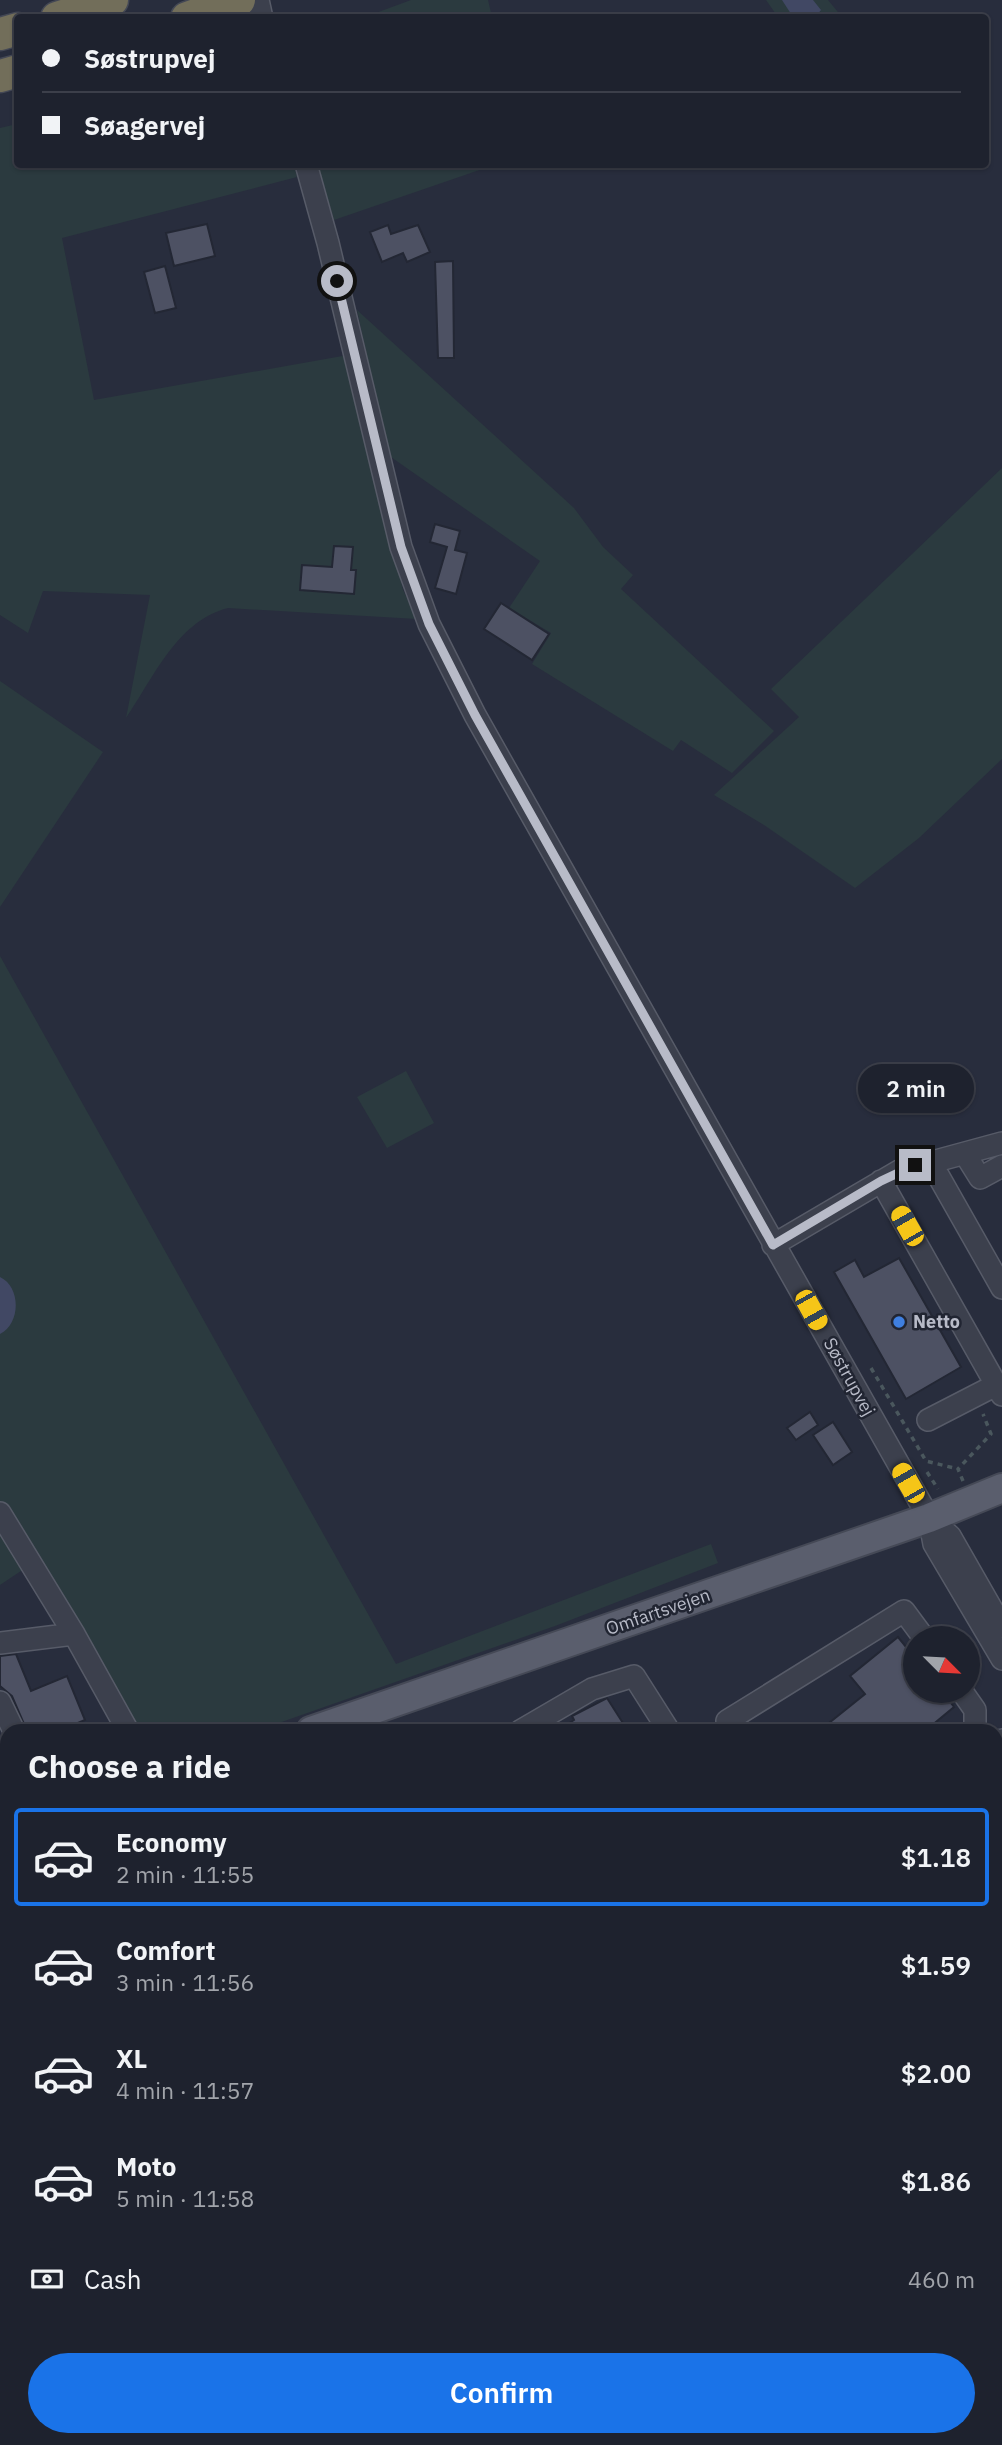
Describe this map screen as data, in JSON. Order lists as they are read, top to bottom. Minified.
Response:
{"streets":{"main road":["Omfartsvejen"],"street":["Søstrupvej"]},"crossings":[["Søstrupvej","Omfartsvejen"]],"places":["Netto"],"north":"bottom right","page":{"banner":["Søstrupvej","Søagervej"],"bubble":"2 min","heading":"Choose a ride","list":[{"name":"Economy","note":"2 min · 11:55","value":"$1.18"},{"name":"Comfort","note":"3 min · 11:56","value":"$1.59"},{"name":"XL","note":"4 min · 11:57","value":"$2.00"},{"name":"Moto","note":"5 min · 11:58","value":"$1.86"}],"pay":["Cash","460 m"],"buttons":"Confirm"}}
